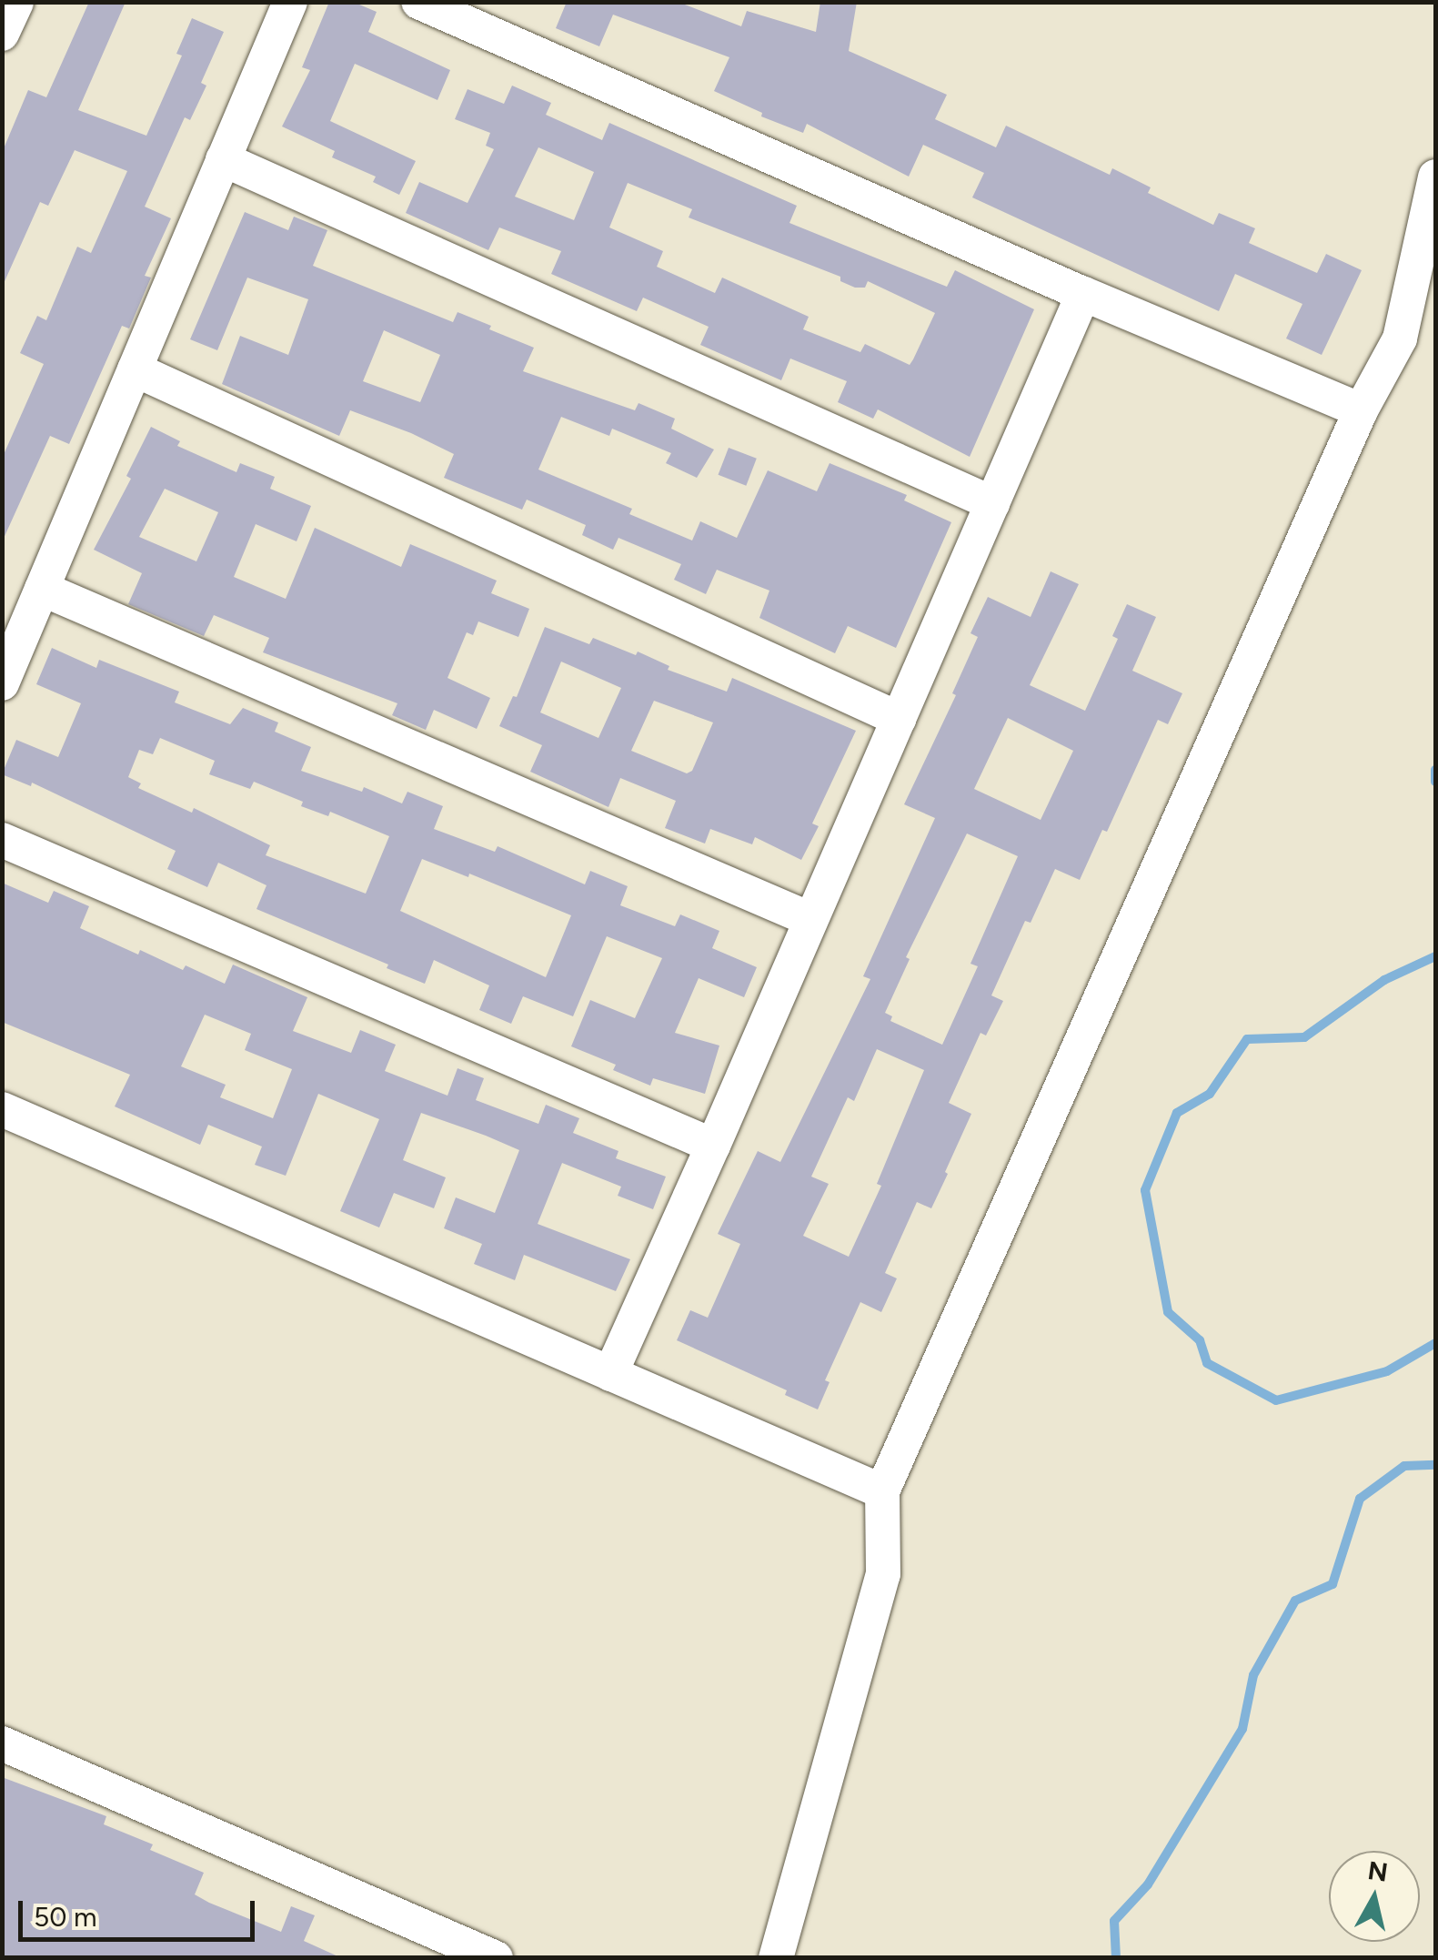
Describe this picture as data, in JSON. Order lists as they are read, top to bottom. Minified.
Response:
{"scale_bar":"50 m","north":"top"}
